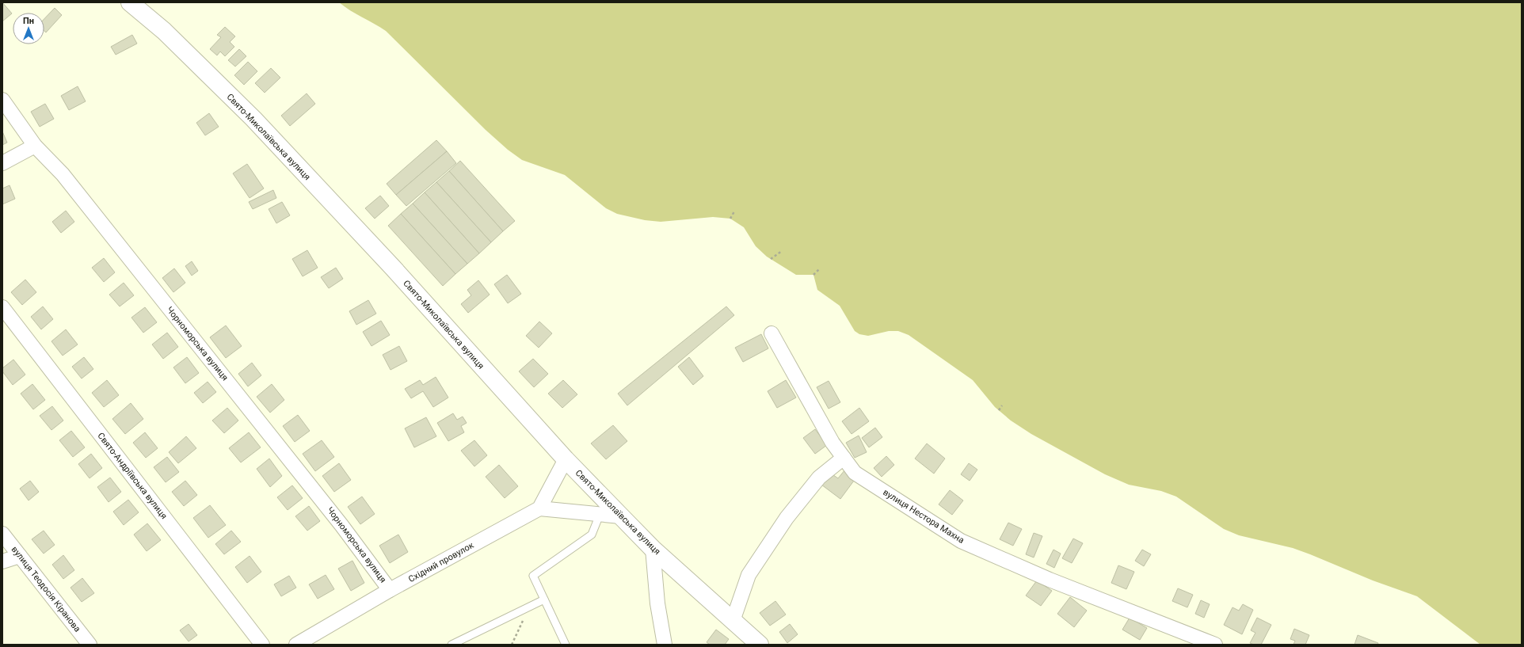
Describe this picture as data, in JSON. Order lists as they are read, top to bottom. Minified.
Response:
{"streets":{"street":["Свято-Миколаївська вулиця","Чорноморська вулиця","Свято-Андріївська вулиця","вулиця Нестора Махна","Східний провулок","вулиця Теодосія Кіранова"]},"crossings":[["Чорноморська вулиця","Східний провулок"]],"north":"top"}
